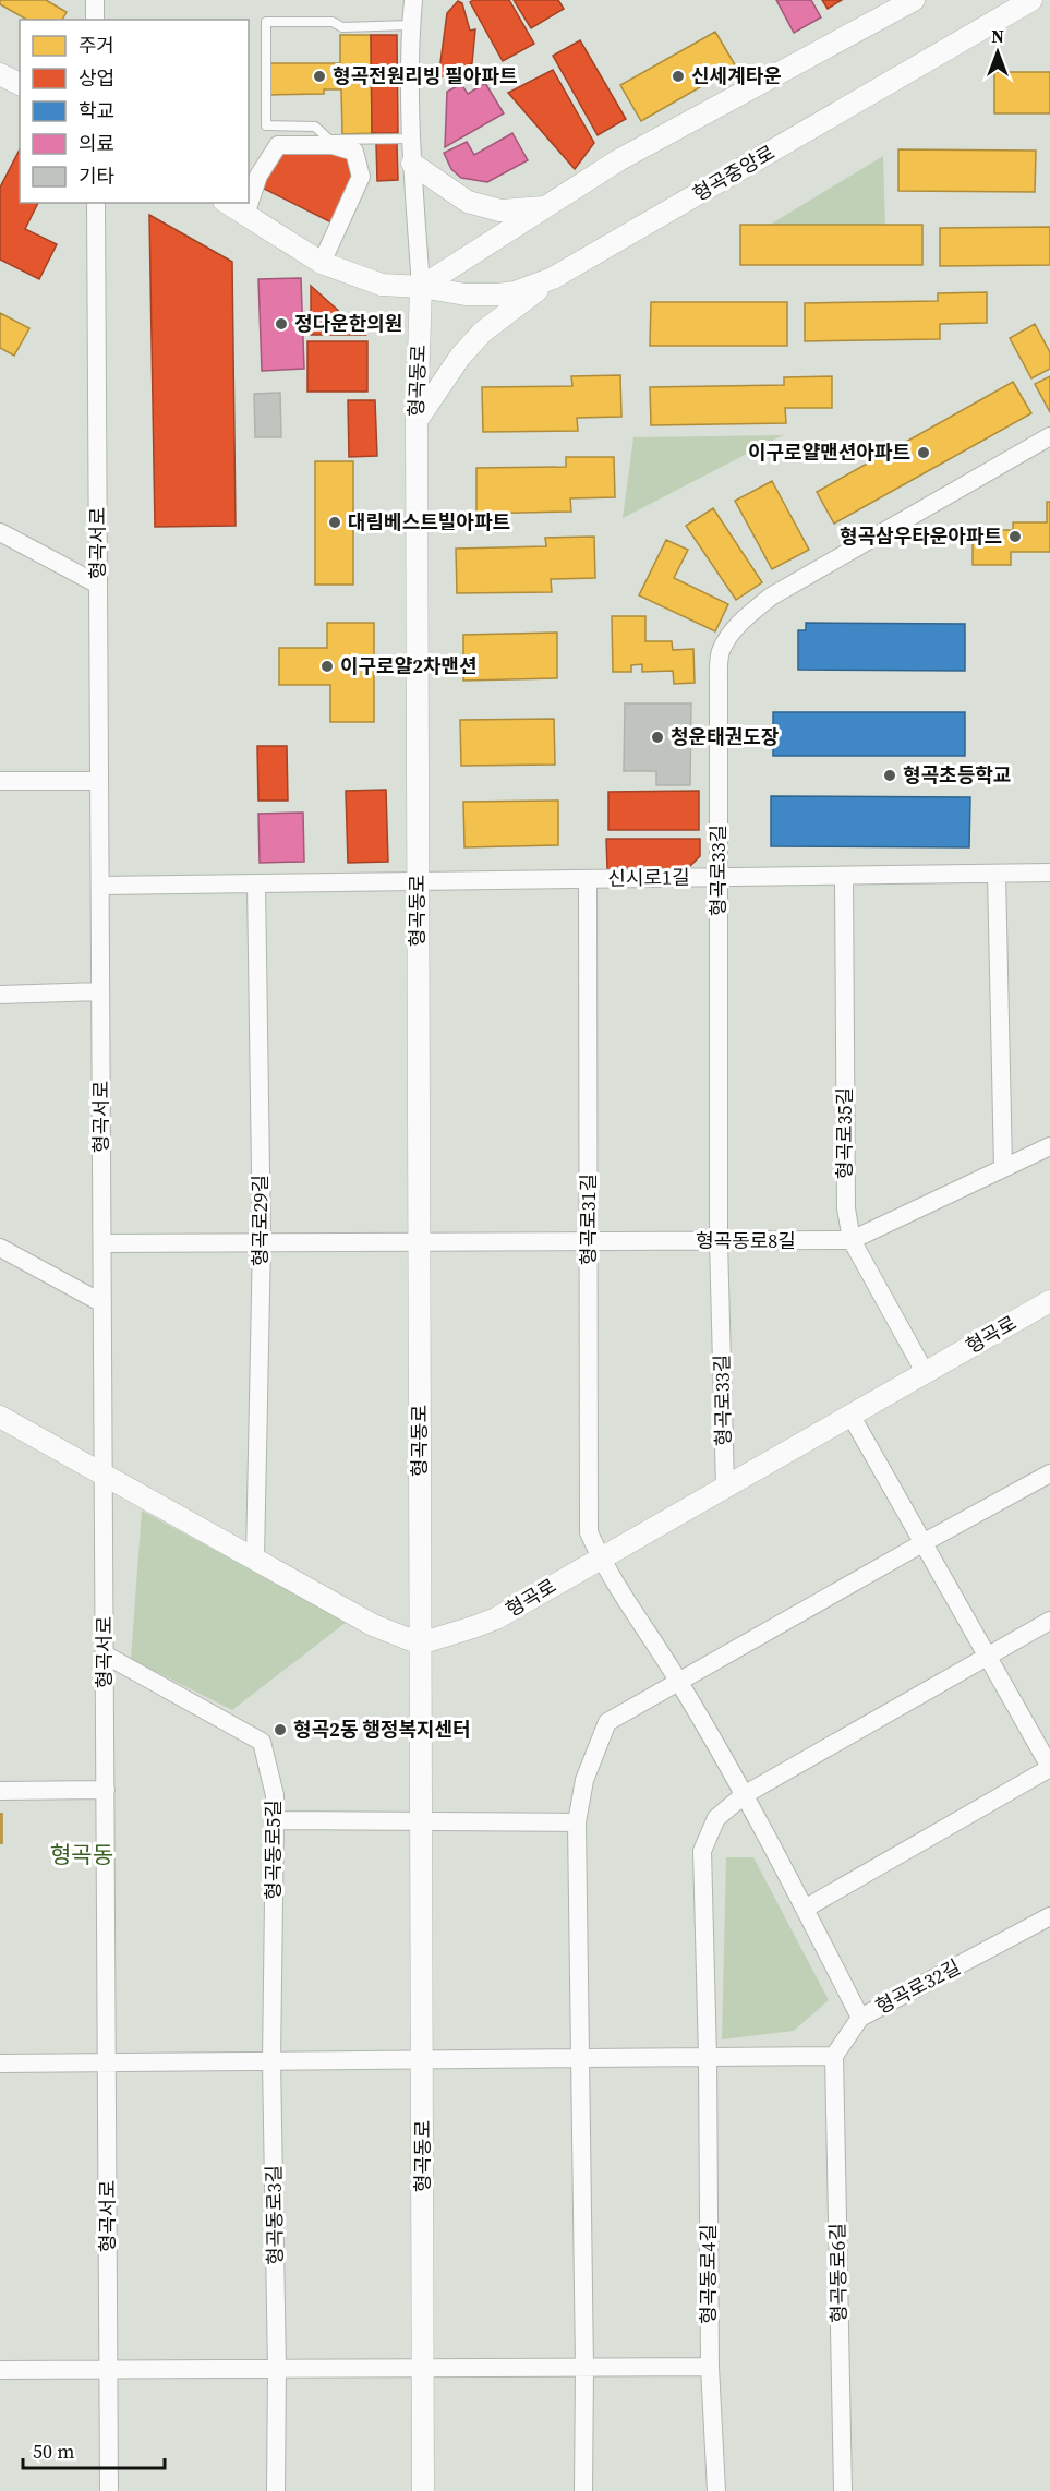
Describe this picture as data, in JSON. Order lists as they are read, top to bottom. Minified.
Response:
{"streets":{"street":["형곡중앙로","형곡동로","형곡서로","형곡로33길","신시로1길","형곡로35길","형곡로31길","형곡로29길","형곡동로8길","형곡로","형곡동로5길","형곡로32길","형곡동로3길","형곡동로6길","형곡동로4길"]},"crossings":[["형곡중앙로","형곡동로"],["형곡동로","신시로1길"],["형곡동로","형곡동로8길"],["형곡동로","형곡로"],["형곡서로","형곡동로5길"],["형곡로33길","신시로1길"],["형곡로33길","형곡동로8길"],["형곡로33길","형곡로"],["신시로1길","형곡로35길"],["신시로1길","형곡로31길"],["형곡로35길","형곡동로8길"],["형곡로35길","형곡로"],["형곡로31길","형곡동로8길"],["형곡로31길","형곡로"],["형곡로31길","형곡로32길"],["형곡로","형곡로32길"],["형곡동로5길","형곡동로3길"]],"districts":["형곡동"],"places":["형곡전원리빙 필아파트","신세계타운","정다운한의원","이구로얄맨션아파트","대림베스트빌아파트","형곡삼우타운아파트","이구로얄2차맨션","청운태권도장","형곡초등학교","형곡2동 행정복지센터"],"legend":["주거","상업","학교","의료","기타"],"scale_bar":"50 m","north":"top"}
